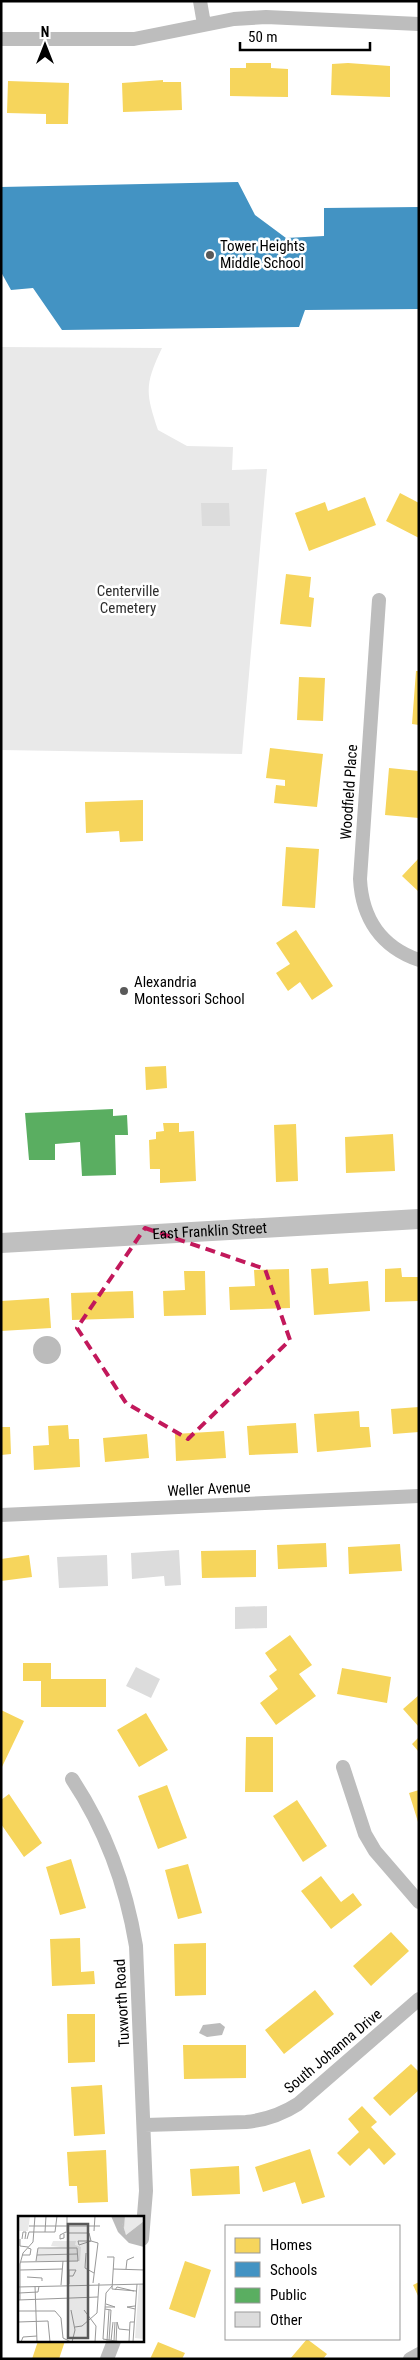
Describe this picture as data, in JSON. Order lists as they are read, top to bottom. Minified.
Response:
{"streets":{"street":["Woodfield Place","East Franklin Street","Weller Avenue","Tuxworth Road","South Johanna Drive"]},"crossings":[["Tuxworth Road","South Johanna Drive"]],"parks":["Centerville Cemetery"],"places":["Tower Heights Middle School","Alexandria Montessori School"],"legend":["Homes","Schools","Public","Other"],"scale_bar":"50 m","north":"top"}
